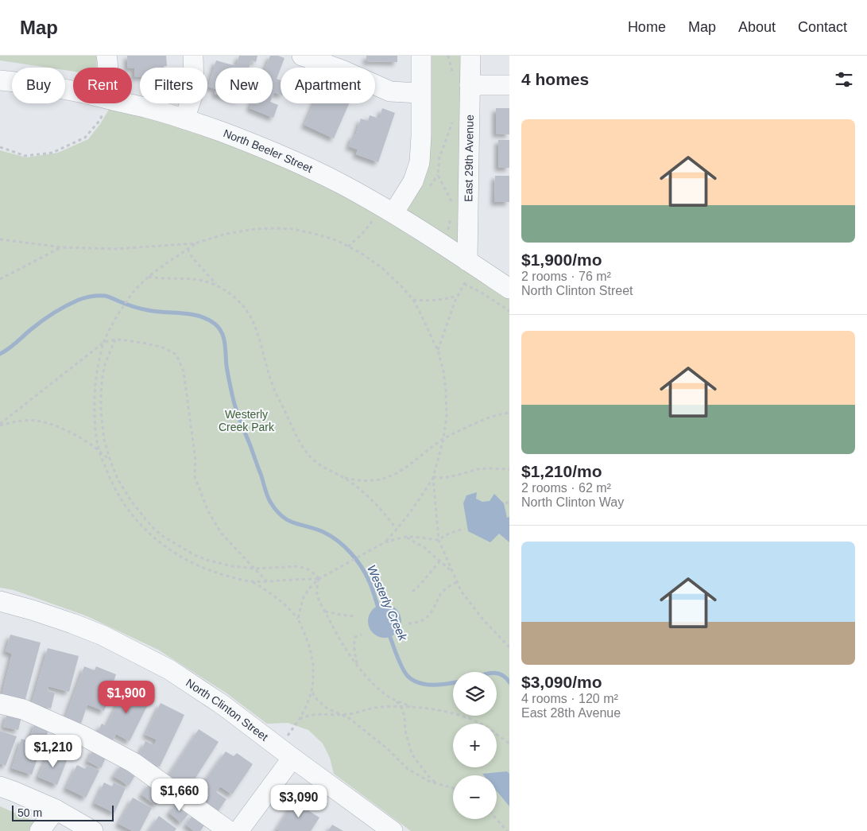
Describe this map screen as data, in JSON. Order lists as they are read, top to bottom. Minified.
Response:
{"streets":{"street":["North Beeler Street","East 29th Avenue","North Clinton Street"]},"crossings":[["North Beeler Street","East 29th Avenue"]],"water":["Westerly Creek"],"parks":["Westerly Creek Park"],"scale_bar":"50 m","page":{"header":"Map","nav":["Home","Map","About","Contact"],"heading":"4 homes","chip":["Buy","Rent","Filters","New","Apartment"],"list":[{"name":"$1,900/mo","note":"2 rooms · 76 m² · North Clinton Street"},{"name":"$1,210/mo","note":"2 rooms · 62 m² · North Clinton Way"},{"name":"$3,090/mo","note":"4 rooms · 120 m² · East 28th Avenue"}],"map_buttons":["+","−"],"price":["$1,900","$1,210","$1,660","$3,090"],"scale":"50 m"}}
